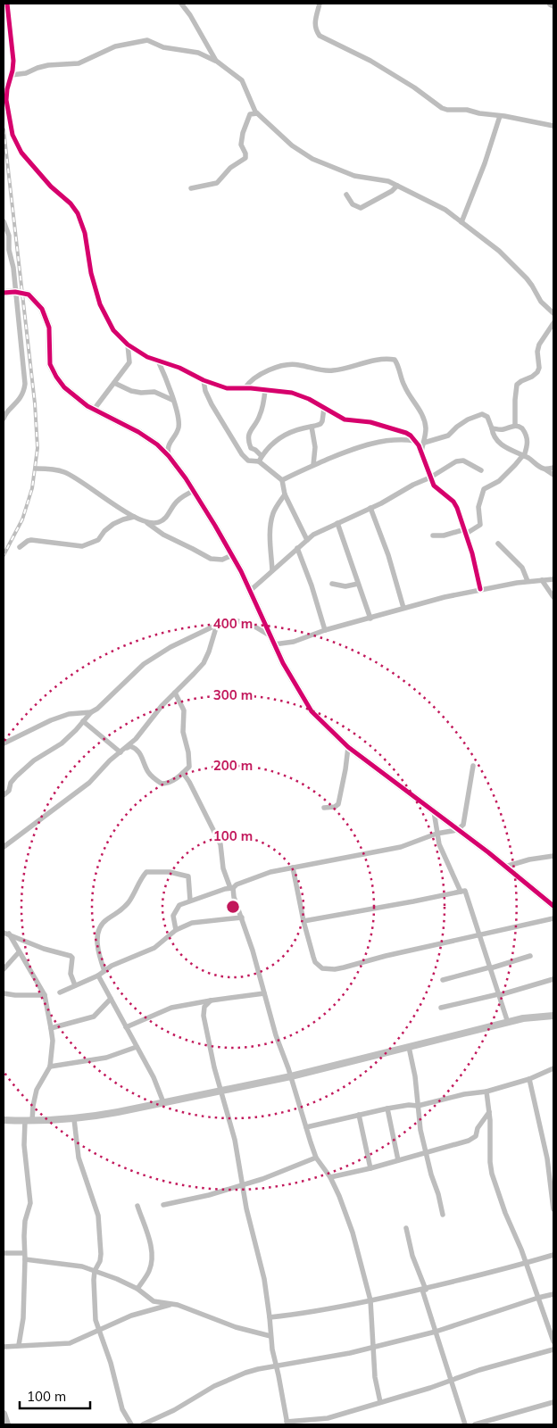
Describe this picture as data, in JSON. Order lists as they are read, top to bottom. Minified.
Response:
{"scale_bar":"100 m","rings":["400 m","300 m","200 m","100 m"]}
